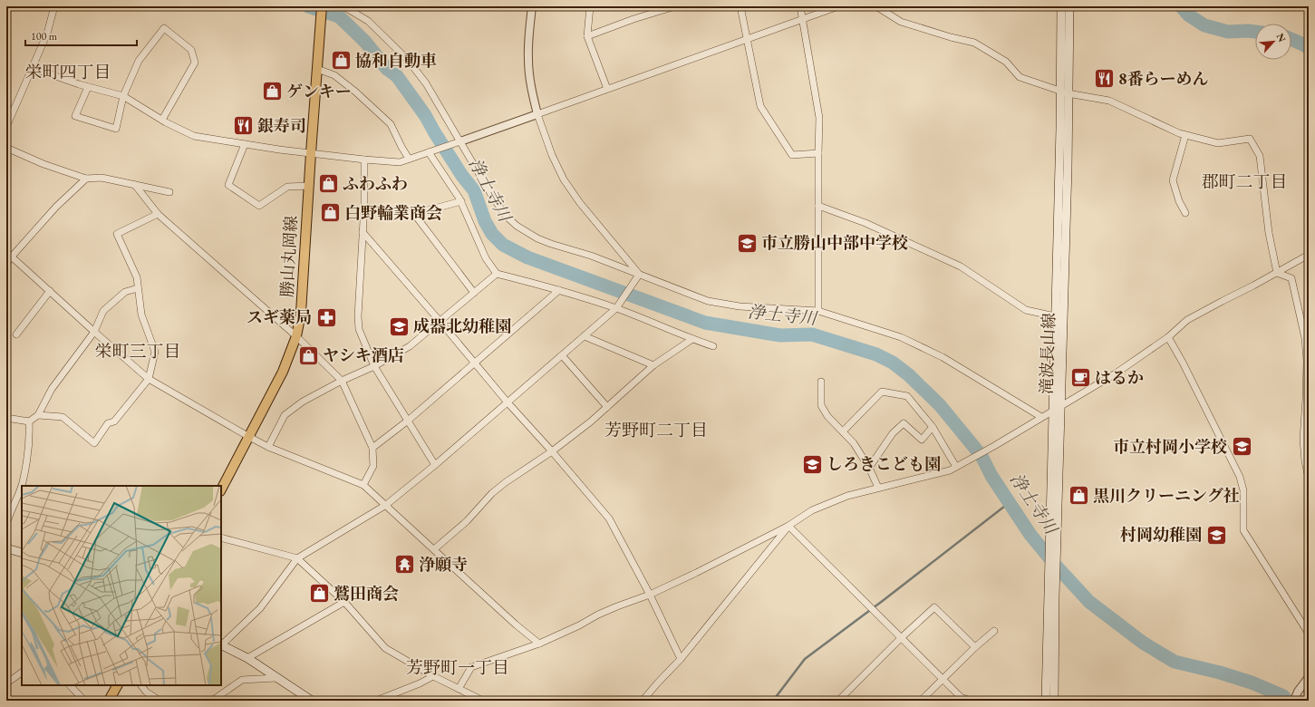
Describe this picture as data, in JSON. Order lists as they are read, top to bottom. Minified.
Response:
{"streets":{"main road":["勝山丸岡線","滝波長山線"]},"districts":["栄町四丁目","郡町二丁目","栄町三丁目","芳野町二丁目","芳野町一丁目"],"water":["浄土寺川"],"places":{"shop":["協和自動車","ゲンキー","ふわふわ","白野輪業商会","ヤシキ酒店","黒川クリーニング社","鷲田商会"],"restaurant":["8番らーめん","銀寿司"],"school or university":["市立勝山中部中学校","成器北幼稚園","市立村岡小学校","しろきこども園","村岡幼稚園"],"pharmacy":["スギ薬局"],"cafe":["はるか"],"temple":["浄願寺"]},"scale_bar":"100 m","north":"top right"}
